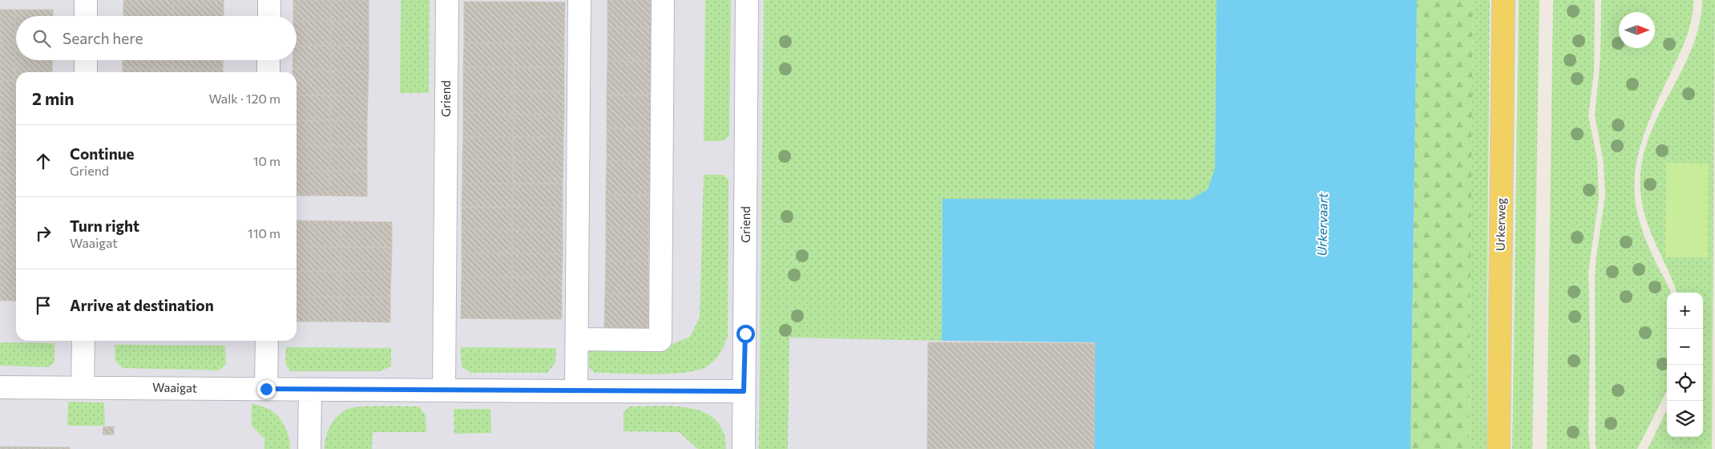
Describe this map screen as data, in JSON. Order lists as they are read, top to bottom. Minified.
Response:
{"streets":{"main road":["Urkerweg"],"street":["Griend","Waaigat"]},"crossings":[["Griend","Waaigat"]],"water":["Urkervaart"],"north":"right","page":{"search":"Search here","heading":["2 min","Walk · 120 m"],"list":[["Continue","Griend","10 m"],["Turn right","Waaigat","110 m"],"Arrive at destination"],"map_buttons":["+","−"]}}
